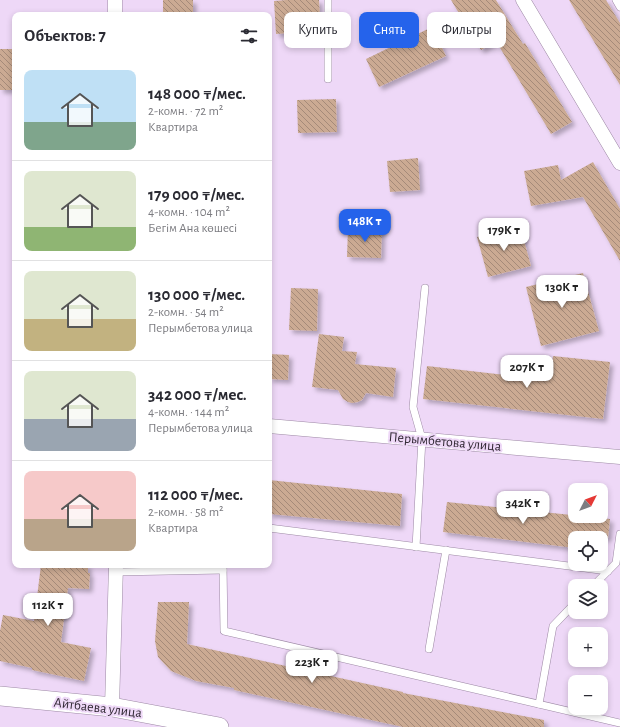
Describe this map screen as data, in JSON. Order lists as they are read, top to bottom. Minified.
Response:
{"streets":{"street":["Перымбетова улица","Айтбаева улица"]},"north":"top right","page":{"chip":["Купить","Снять","Фильтры"],"heading":"Объектов: 7","list":[{"name":"148 000 ₸/мес.","note":"2-комн. · 72 m² · Квартира"},{"name":"179 000 ₸/мес.","note":"4-комн. · 104 m² · Бегім Ана көшесі"},{"name":"130 000 ₸/мес.","note":"2-комн. · 54 m² · Перымбетова улица"},{"name":"342 000 ₸/мес.","note":"4-комн. · 144 m² · Перымбетова улица"},{"name":"112 000 ₸/мес.","note":"2-комн. · 58 m² · Квартира"}],"price":["148K ₸","179K ₸","130K ₸","207K ₸","342K ₸","112K ₸","223K ₸"],"map_buttons":["+","−"]}}
